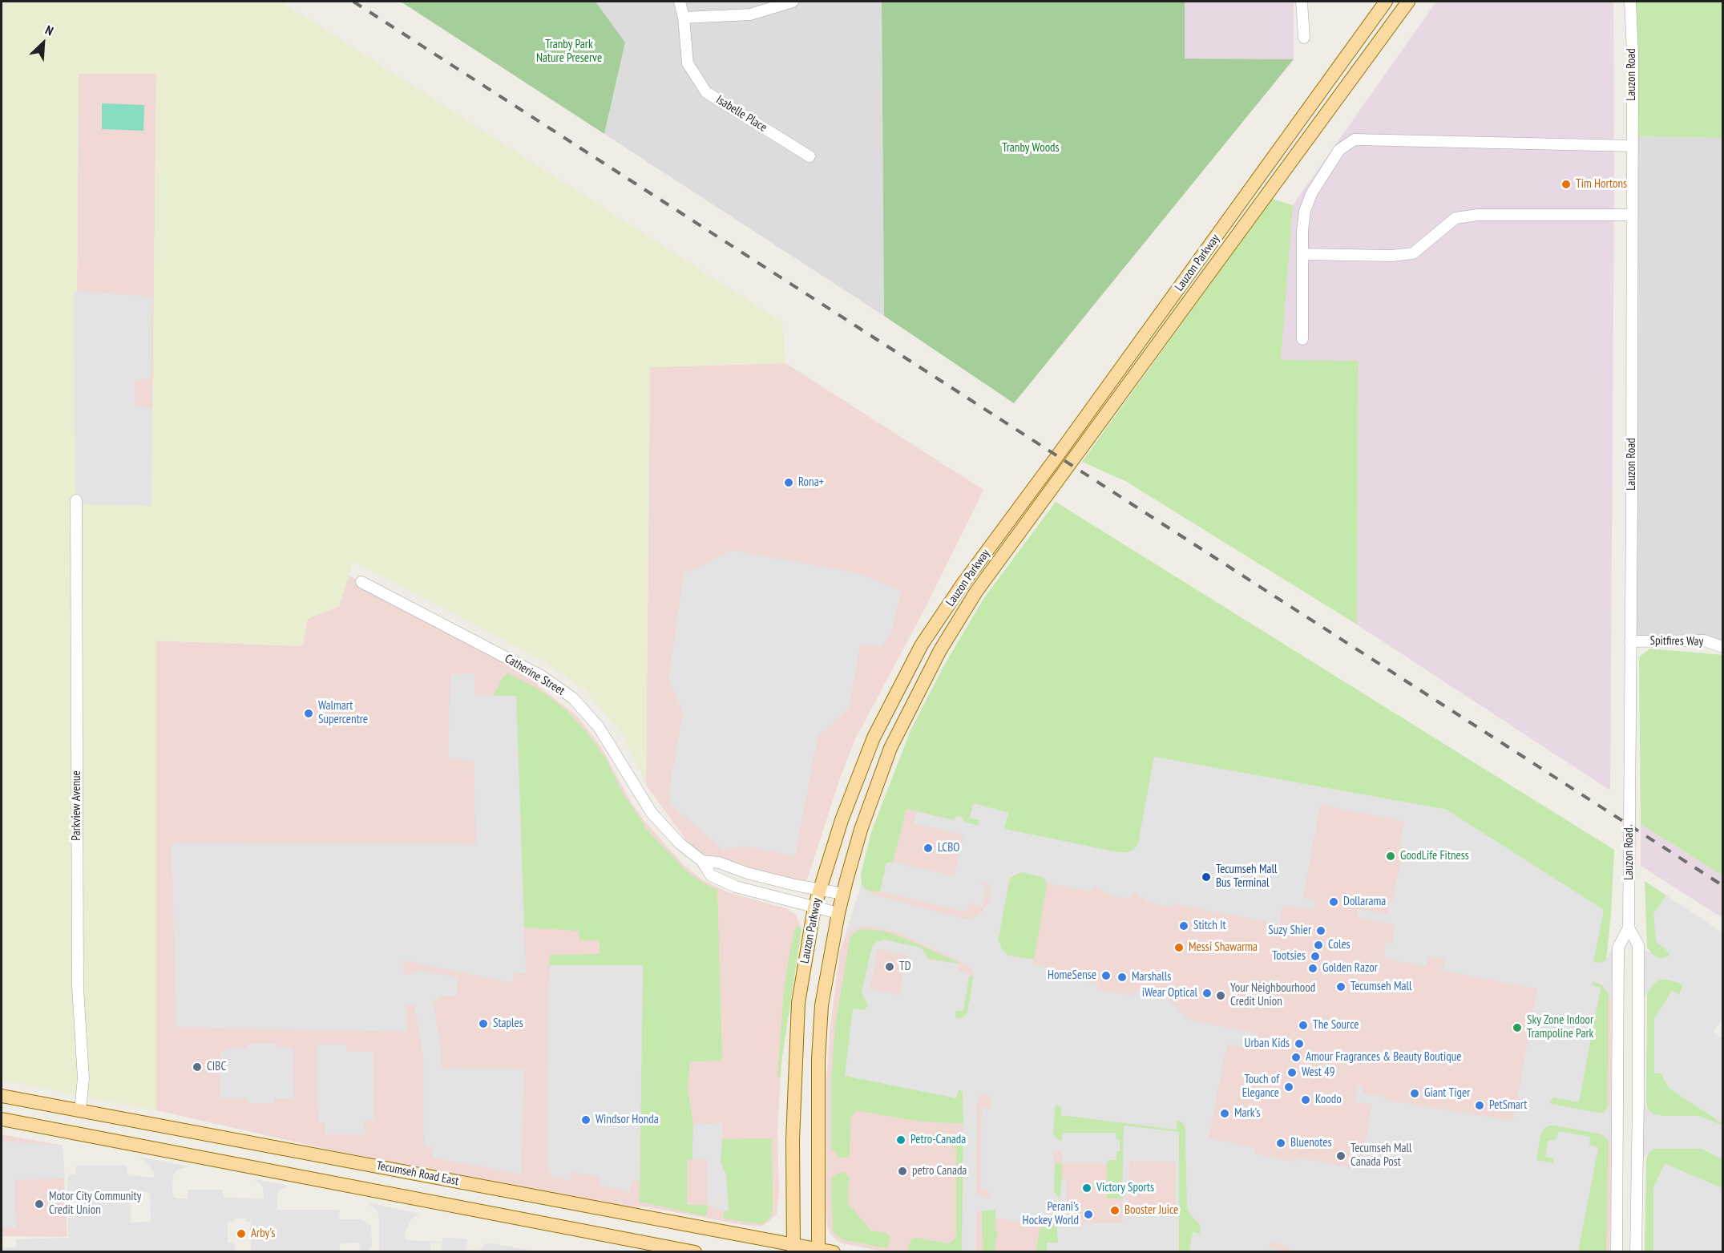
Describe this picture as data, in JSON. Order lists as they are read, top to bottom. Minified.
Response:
{"streets":{"main road":["Lauzon Parkway","Tecumseh Road East"],"street":["Lauzon Road","Isabelle Place","Spitfires Way","Catherine Street","Parkview Avenue"]},"crossings":[["Lauzon Road","Spitfires Way"],["Lauzon Parkway","Catherine Street"],["Lauzon Parkway","Tecumseh Road East"],["Parkview Avenue","Tecumseh Road East"]],"parks":["Tranby Park Nature Preserve","Tranby Woods"],"places":["Tim Hortons","Rona+","Walmart Supercentre","LCBO","GoodLife Fitness","Tecumseh Mall Bus Terminal","Dollarama","Stitch It","Suzy Shier","Coles","Messi Shawarma","Tootsies","TD","Golden Razor","HomeSense","Marshalls","Tecumseh Mall","iWear Optical","Your Neighbourhood Credit Union","Staples","The Source","Sky Zone Indoor Trampoline Park","Urban Kids","Amour Fragrances & Beauty Boutique","CIBC","West 49","Touch of Elegance","Giant Tiger","Koodo","PetSmart","Mark's","Windsor Honda","Petro-Canada","Bluenotes","Tecumseh Mall Canada Post","petro Canada","Victory Sports","Motor City Community Credit Union","Booster Juice","Perani's Hockey World","Arby's"],"north":"top right"}
